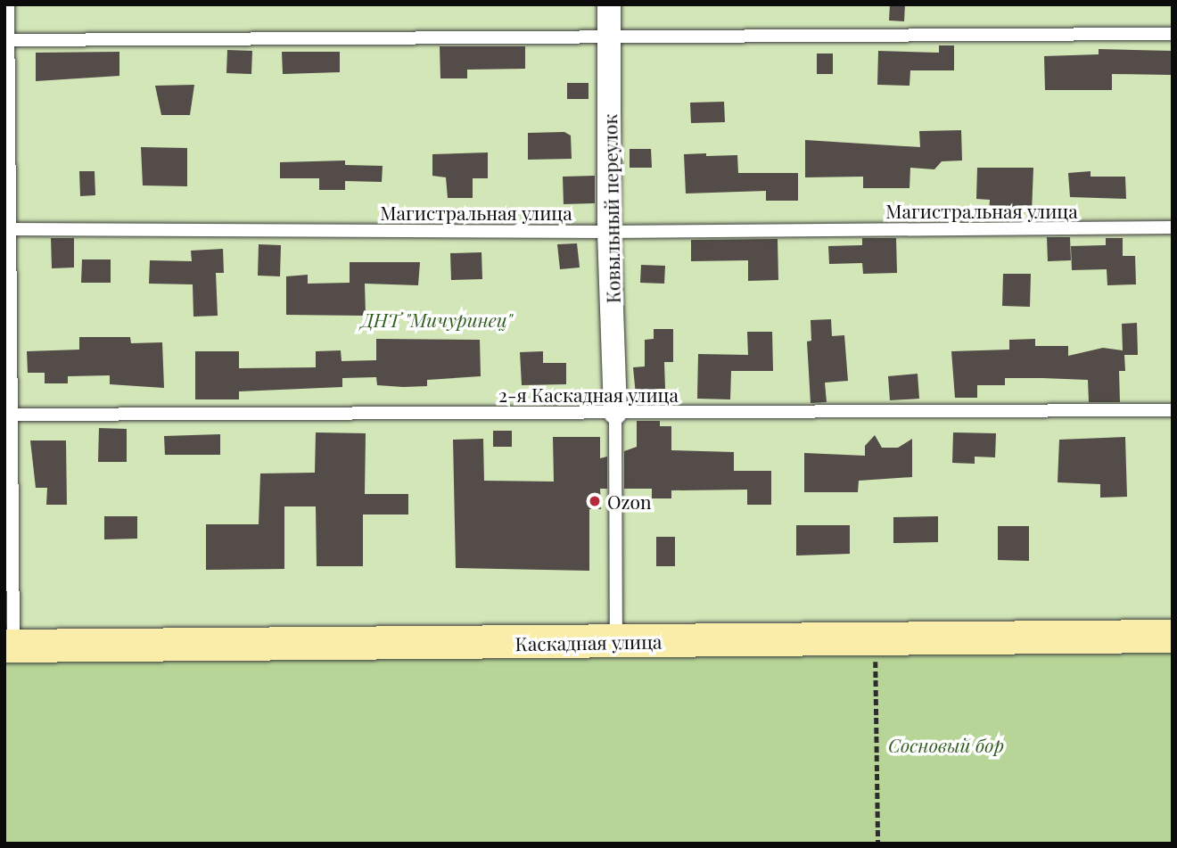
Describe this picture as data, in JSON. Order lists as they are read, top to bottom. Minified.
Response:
{"streets":{"street":["Ковыльный переулок","Каскадная улица"],"lane":["Магистральная улица","2-я Каскадная улица"]},"crossings":[["Ковыльный переулок","Магистральная улица"],["Ковыльный переулок","2-я Каскадная улица"]],"parks":["ДНТ \"Мичуринец\"","Сосновый бор"],"places":["Ozon"]}
